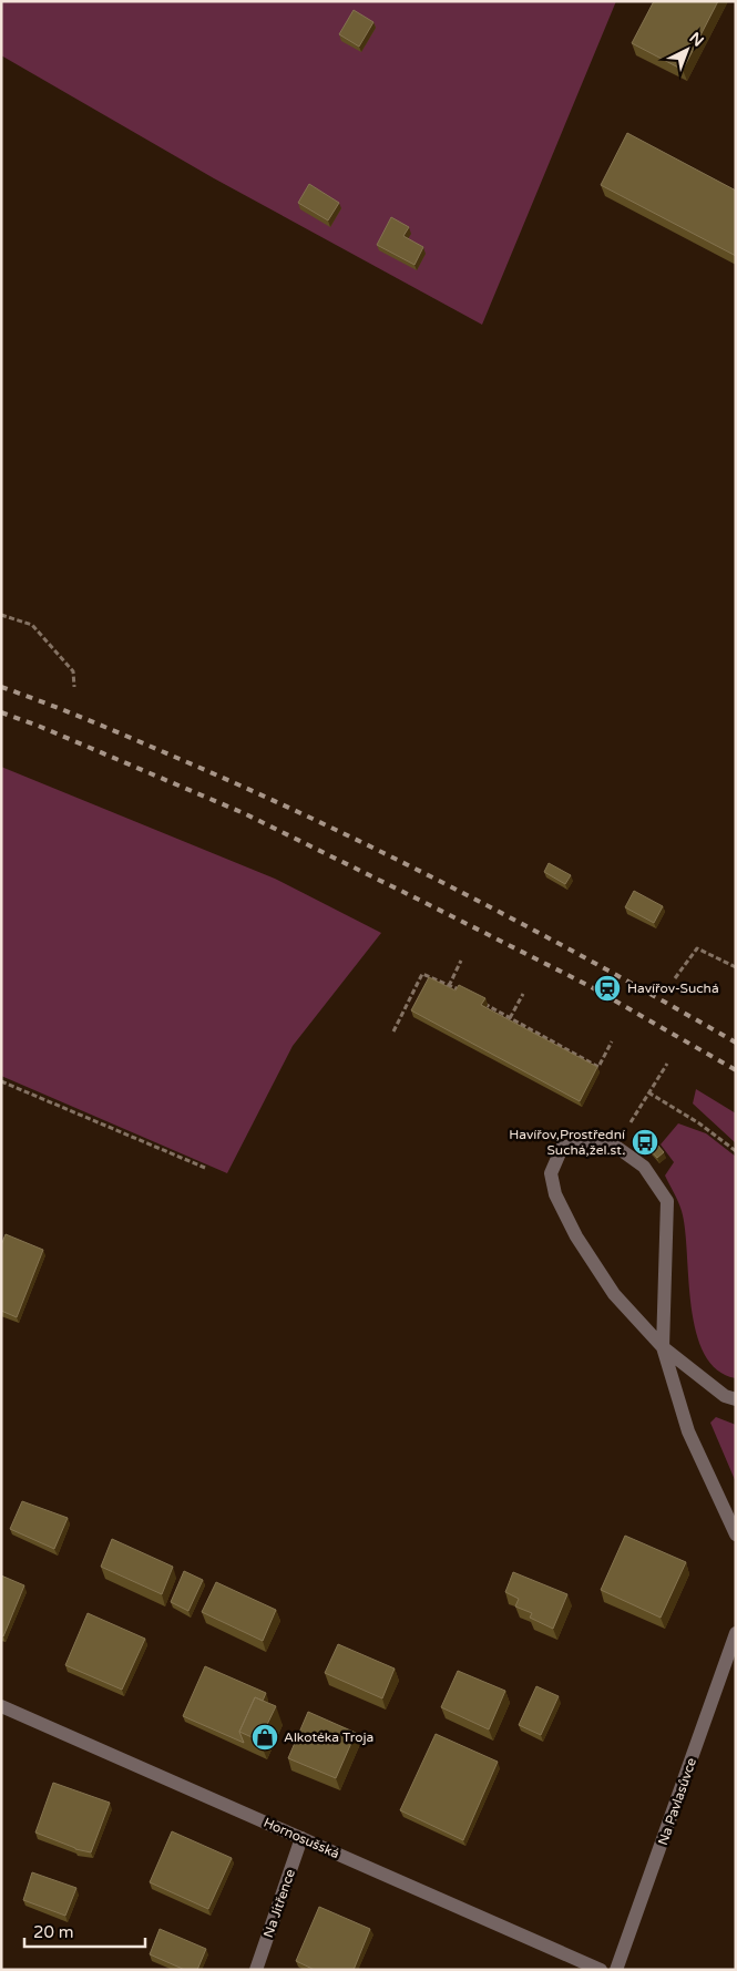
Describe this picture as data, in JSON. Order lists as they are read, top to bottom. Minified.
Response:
{"streets":{"street":["Na Pavlasůvce","Hornosušská","Na Jitřence"]},"crossings":[["Hornosušská","Na Jitřence"]],"places":{"station":["Havířov-Suchá"],"bus stop":["Havířov,Prostřední Suchá,žel.st."],"shop":["Alkotéka Troja"]},"scale_bar":"20 m","north":"top right"}
